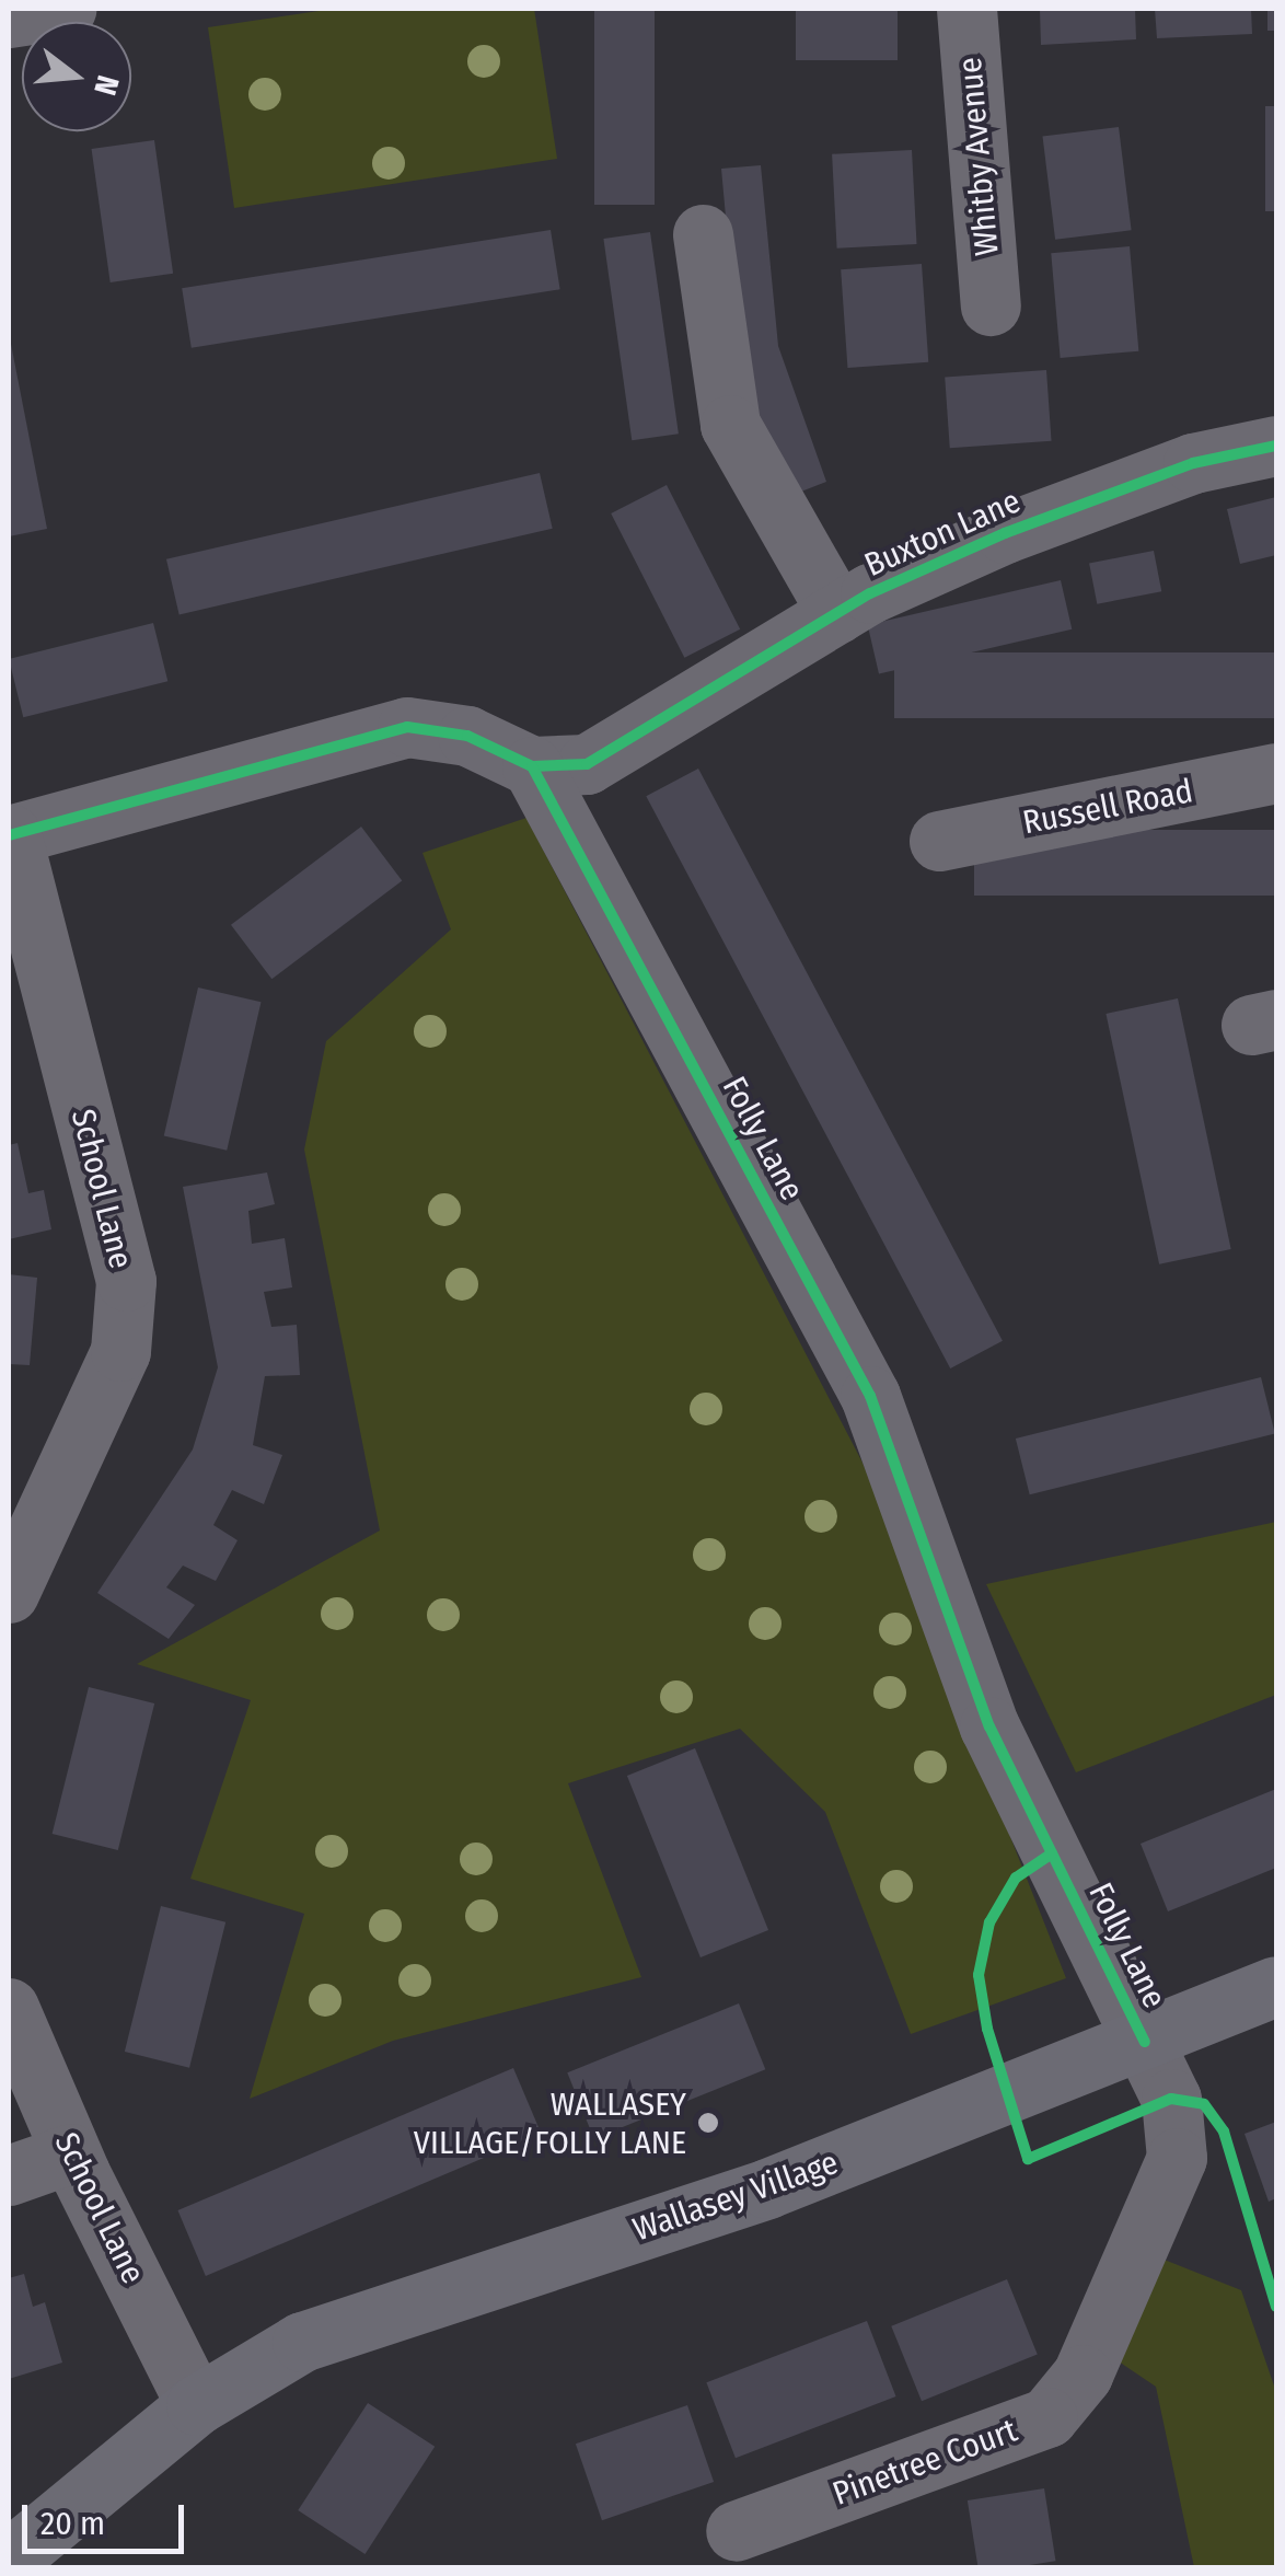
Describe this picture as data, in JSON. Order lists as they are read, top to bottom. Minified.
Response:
{"streets":{"main road":["Wallasey Village"],"street":["Whitby Avenue","Buxton Lane","Russell Road","Folly Lane","School Lane","Pinetree Court"]},"crossings":[["Buxton Lane","Folly Lane"],["Folly Lane","Wallasey Village"],["Folly Lane","Pinetree Court"],["School Lane","Wallasey Village"]],"places":["WALLASEY VILLAGE/FOLLY LANE"],"scale_bar":"20 m","north":"right"}
